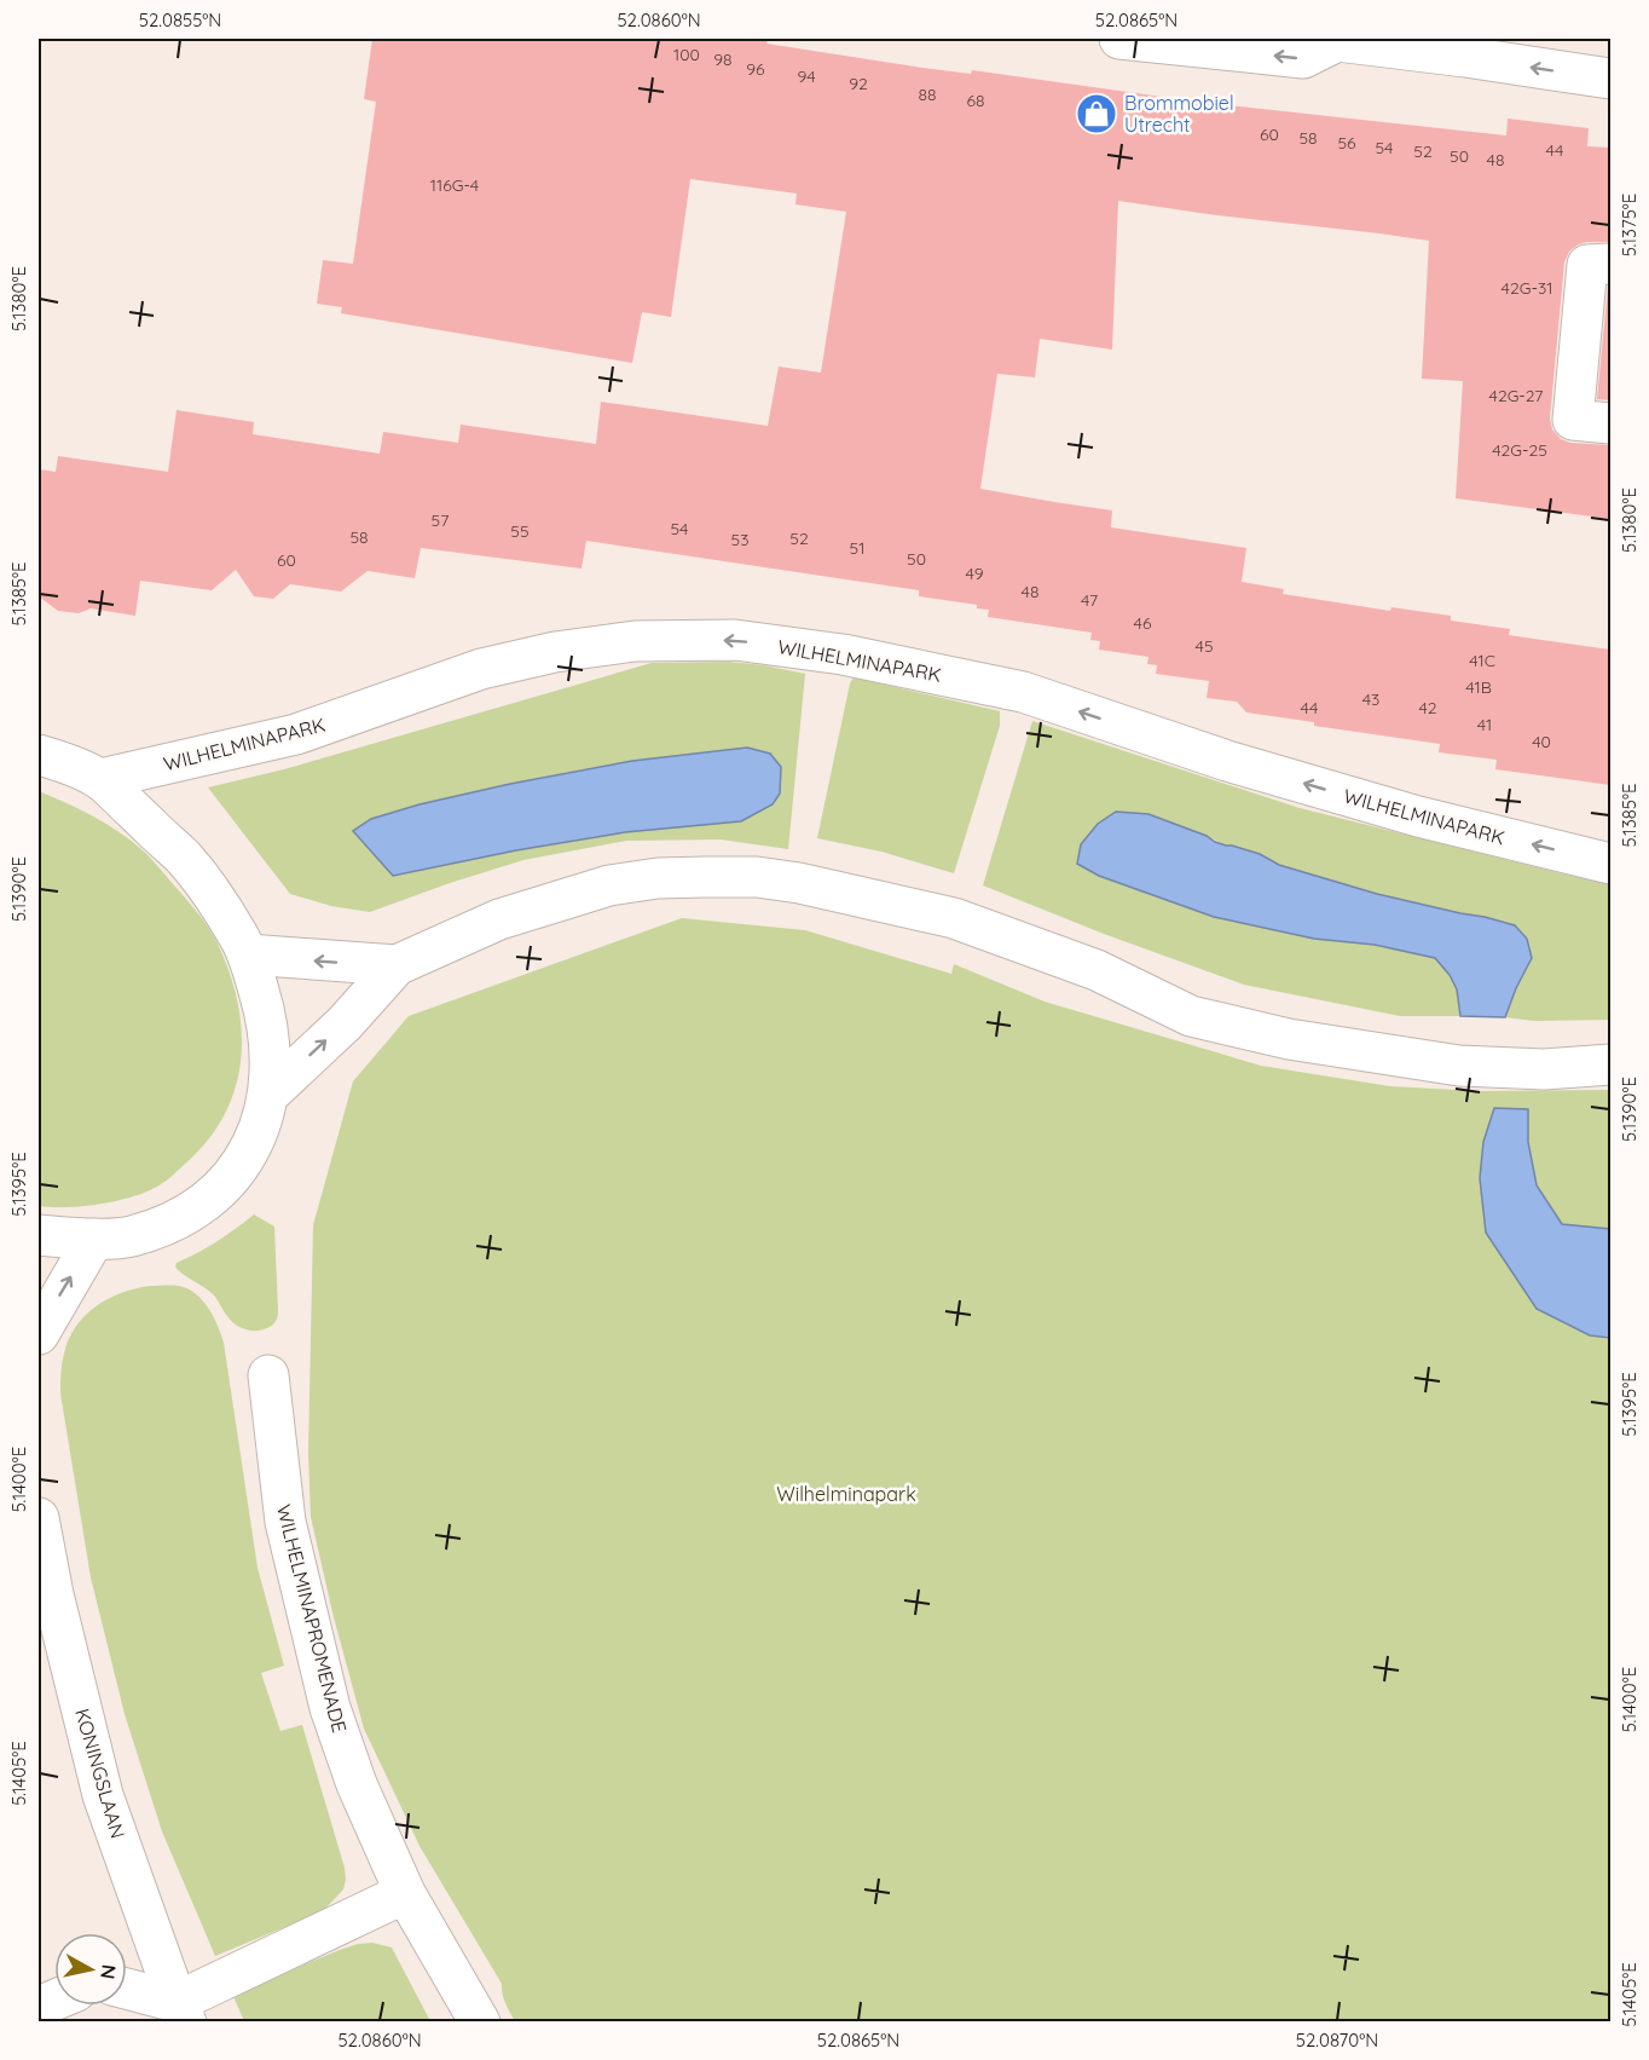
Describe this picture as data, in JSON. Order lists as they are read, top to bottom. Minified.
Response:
{"streets":{"street":["WILHELMINAPARK","WILHELMINAPROMENADE","KONINGSLAAN"]},"parks":["Wilhelminapark"],"places":{"shop":["Brommobiel Utrecht"]},"house_numbers":["100","98","96","94","92","88","68","60","58","56","54","44","52","50","48","116G-4","42G-31","42G-27","42G-25","57","54","55","58","52","53","51","50","60","49","48","47","46","45","41C","41B","43","44","42","41","40"],"north":"right","coordinates":["52.0855°N","52.0860°N","52.0865°N","5.1375°E","5.1380°E","5.1385°E","5.1390°E","5.1395°E","5.1400°E","5.1405°E","52.0870°N"]}
